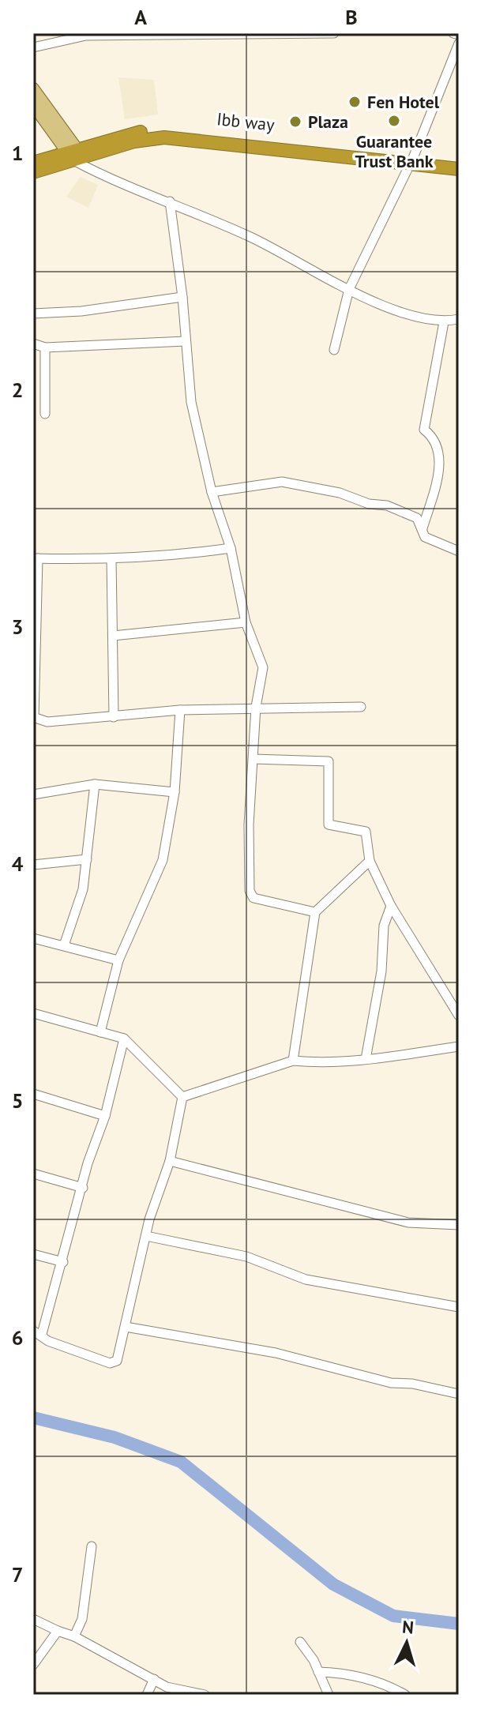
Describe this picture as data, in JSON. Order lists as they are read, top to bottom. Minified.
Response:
{"streets":{"highway":["Ibb way"]},"places":["Fen Hotel","Guarantee Trust Bank","Plaza"],"north":"top","grid":{"columns":["A","B"],"rows":["1","2","3","4","5","6","7"]}}
